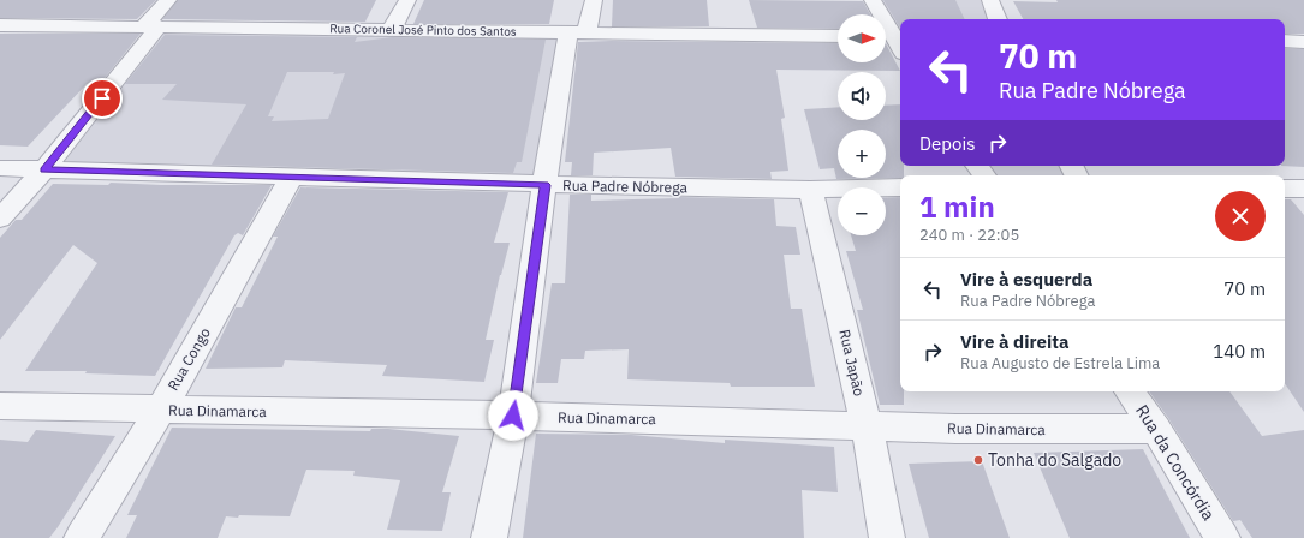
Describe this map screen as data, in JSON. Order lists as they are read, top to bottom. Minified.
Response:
{"streets":{"street":["Rua Coronel José Pinto dos Santos","Rua Padre Nóbrega","Rua Congo","Rua Japão","Rua Dinamarca","Rua da Concórdia"]},"crossings":[["Rua Padre Nóbrega","Rua Congo"],["Rua Padre Nóbrega","Rua Japão"],["Rua Congo","Rua Dinamarca"],["Rua Japão","Rua Dinamarca"],["Rua Dinamarca","Rua da Concórdia"]],"places":["Tonha do Salgado"],"north":"right","page":{"map_buttons":["+","−"],"turn":["70 m","Rua Padre Nóbrega"],"then":"Depois","heading":["1 min","240 m · 22:05"],"list":[{"name":"Vire à esquerda","note":"Rua Padre Nóbrega","value":"70 m"},{"name":"Vire à direita","note":"Rua Augusto de Estrela Lima","value":"140 m"}]}}
